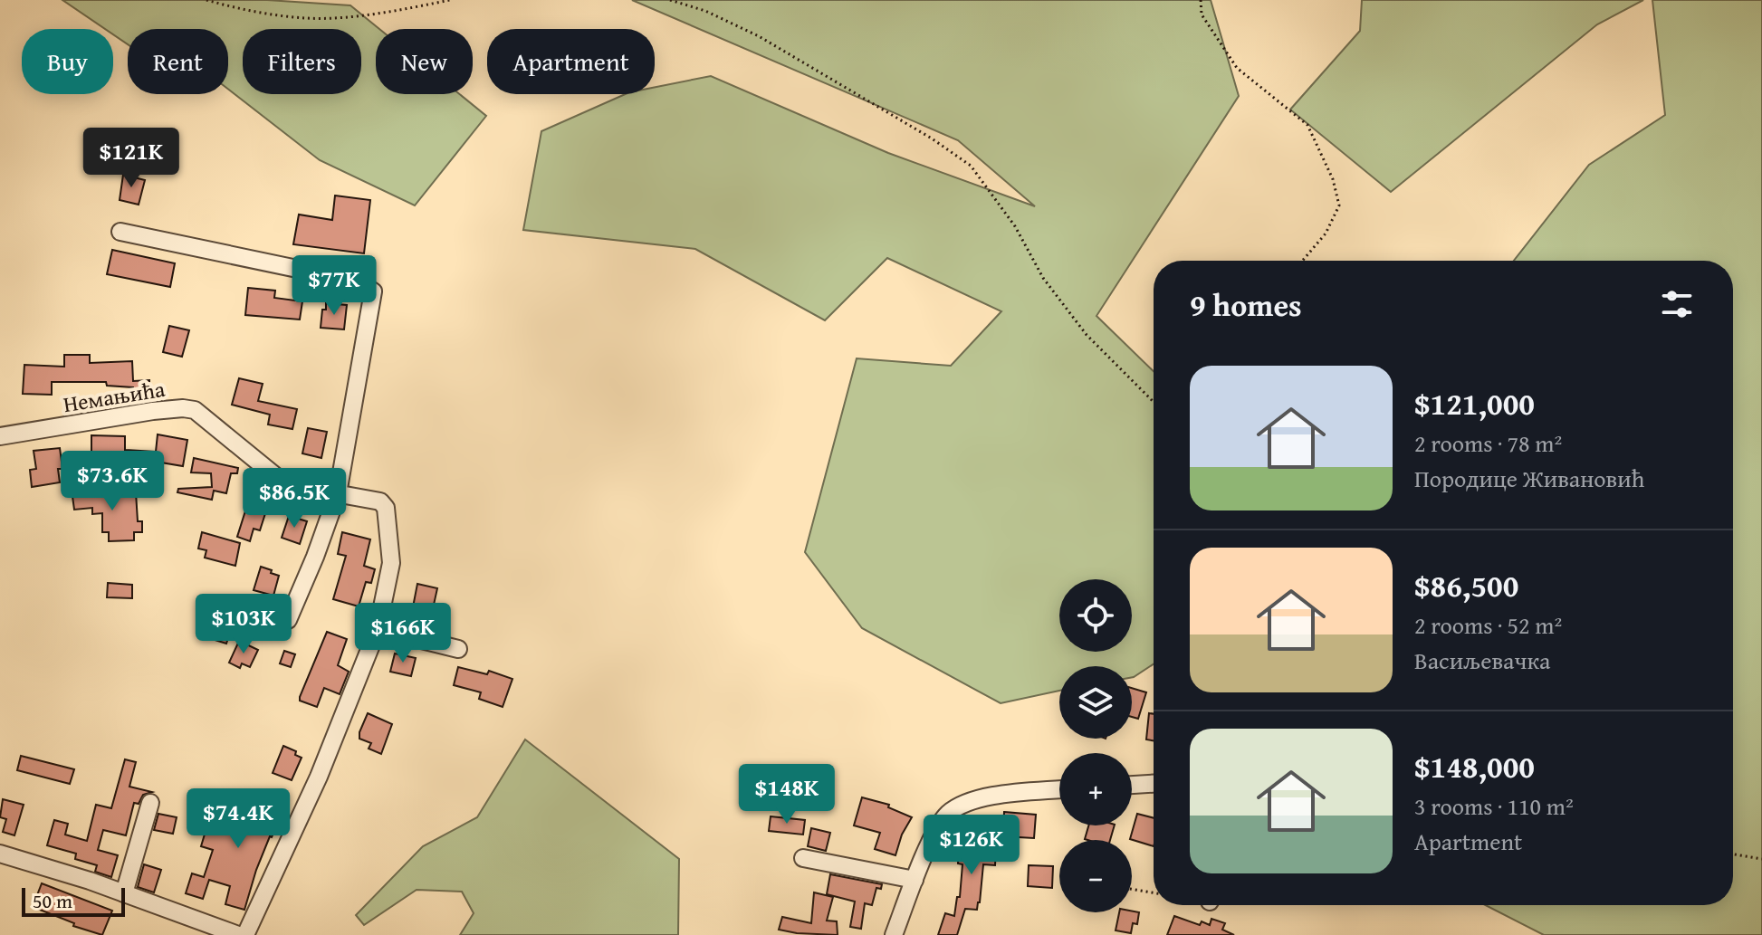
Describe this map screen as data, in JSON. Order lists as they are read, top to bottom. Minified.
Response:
{"streets":{"street":["Немањића"]},"scale_bar":"50 m","page":{"chip":["Buy","Rent","Filters","New","Apartment"],"price":["$121K","$77K","$73.6K","$86.5K","$103K","$166K","$148K","$74.4K","$126K"],"heading":"9 homes","list":[{"name":"$121,000","note":"2 rooms · 78 m² · Породице Живановић"},{"name":"$86,500","note":"2 rooms · 52 m² · Васиљевачка"},{"name":"$148,000","note":"3 rooms · 110 m² · Apartment"}],"map_buttons":["+","−"],"scale":"50 m"}}
